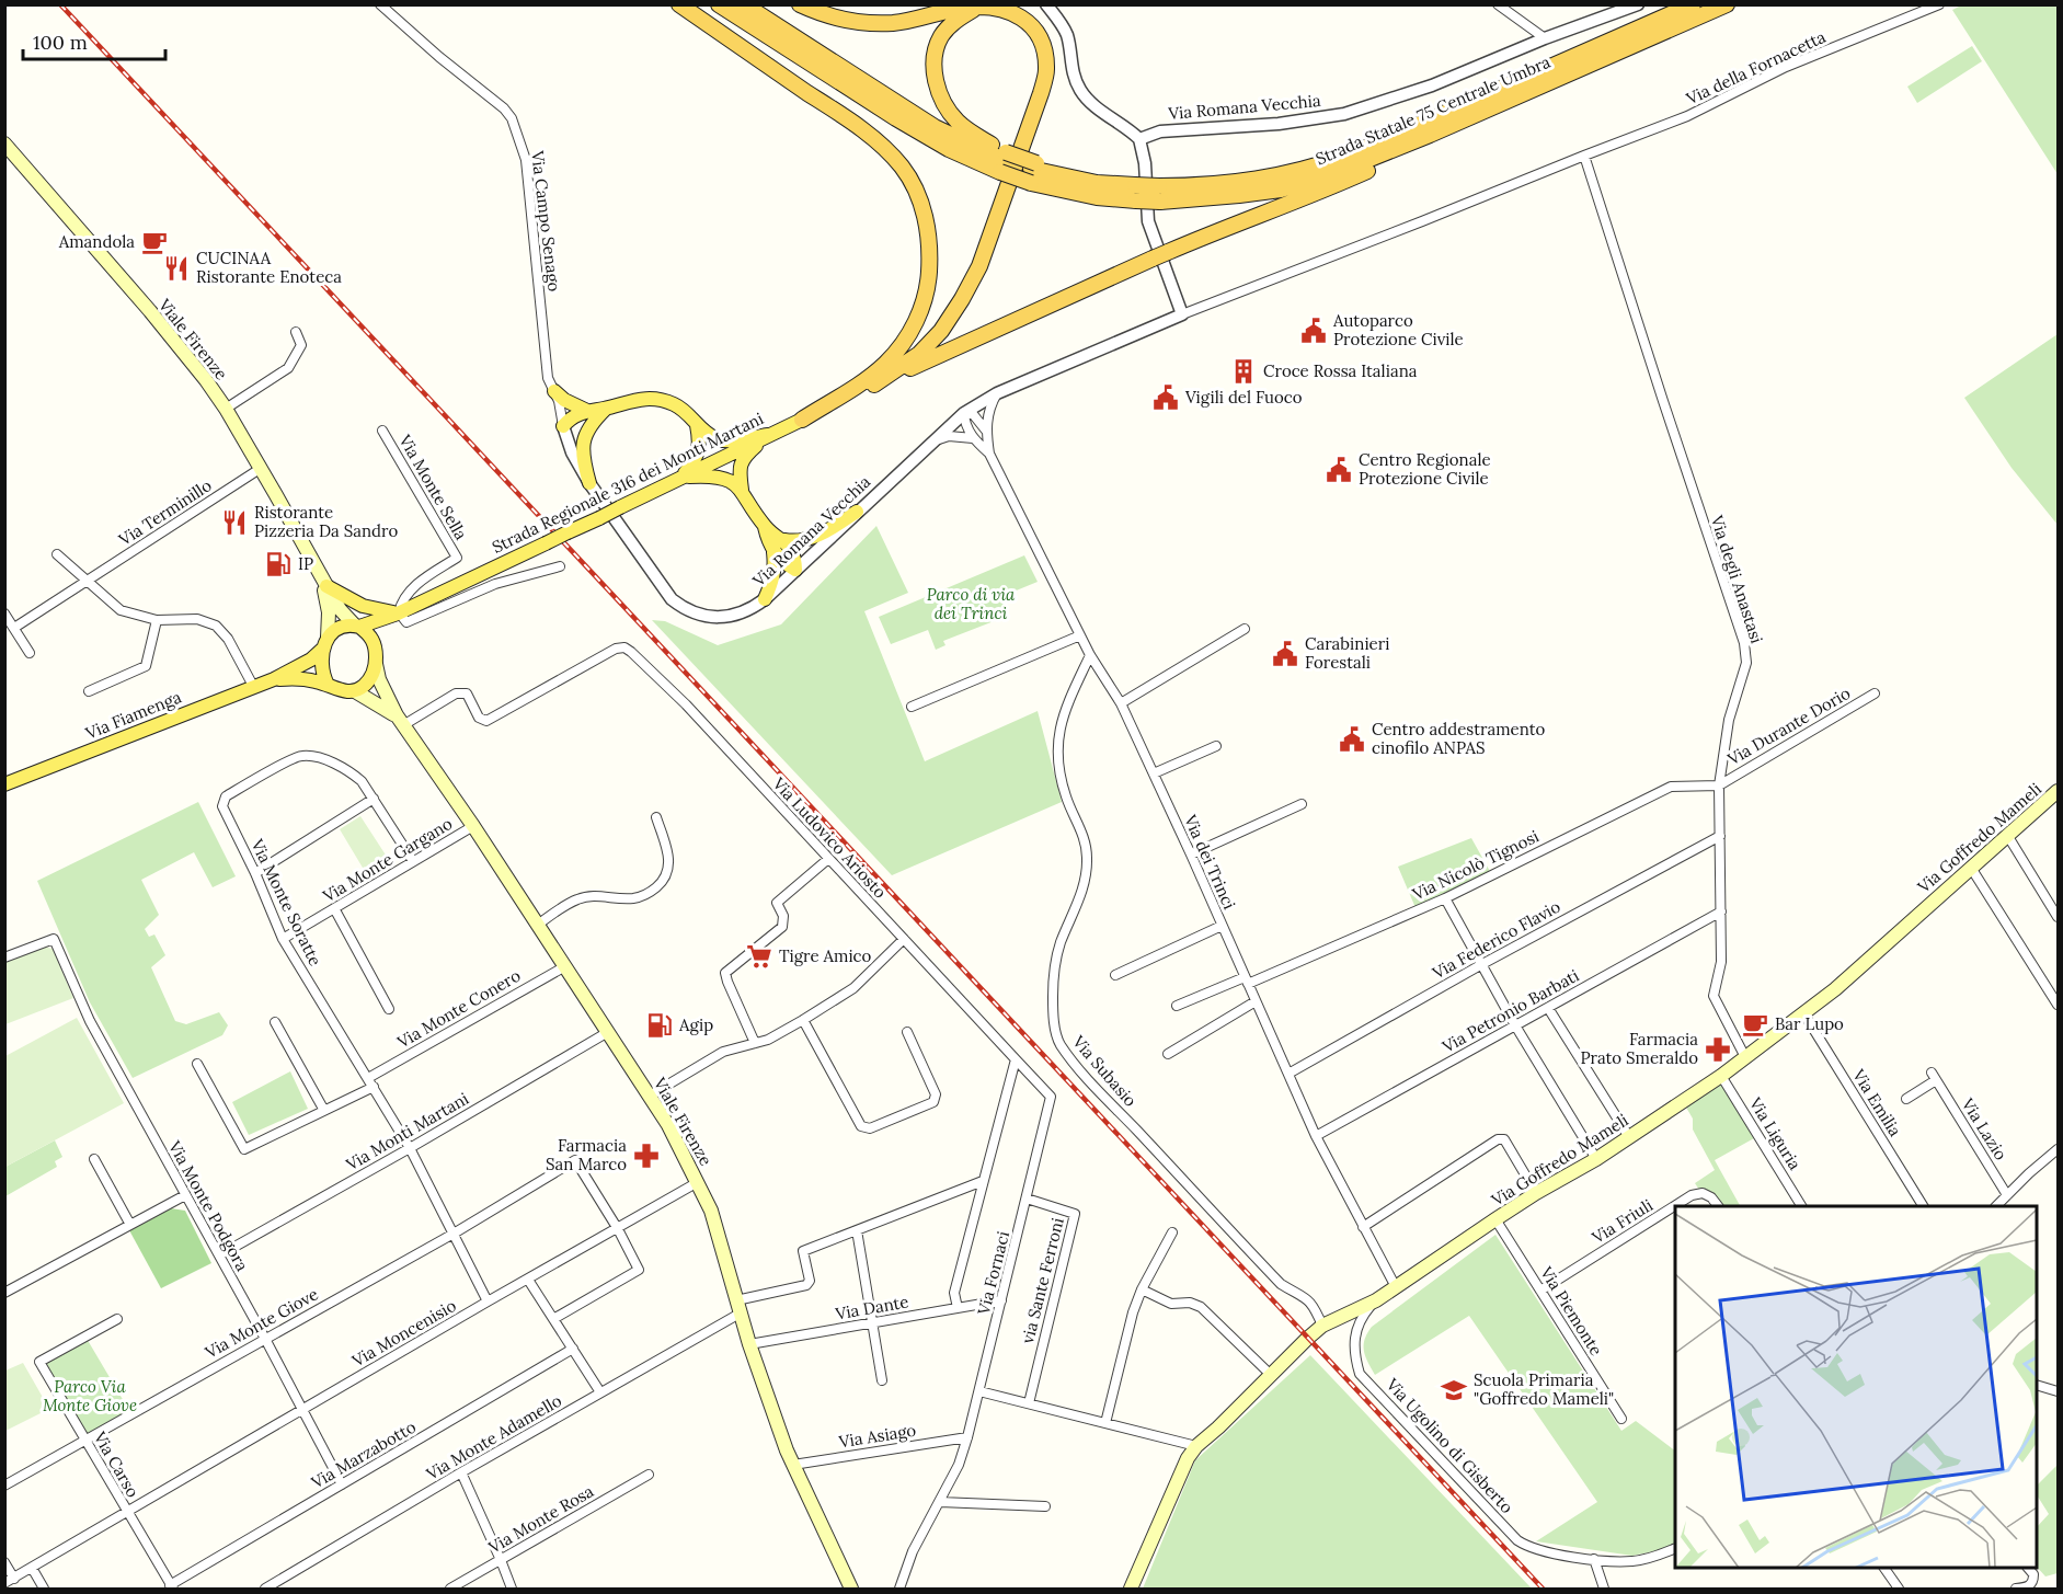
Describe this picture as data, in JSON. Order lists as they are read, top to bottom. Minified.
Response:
{"streets":{"highway":["Strada Statale 75 Centrale Umbra","Strada Regionale 316 dei Monti Martani"],"main road":["Viale Firenze","Via Fiamenga","Via Goffredo Mameli"],"street":["Via della Fornacetta","Via Romana Vecchia","Via Campo Senago","Via Monte Sella","Via Terminillo","Via degli Anastasi","Via Durante Dorio","Via Ludovico Ariosto","Via Monte Gargano","Via dei Trinci","Via Nicolò Tignosi","Via Monte Soratte","Via Federico Flavio","Via Monte Conero","Via Petronio Barbati","Via Subasio","Via Emilia","Via Lazio","Via Monti Martani","Via Liguria","Via Monte Podgora","Via Friuli","Via Fornaci","via Sante Ferroni","Via Dante","Via Piemonte","Via Monte Giove","Via Moncenisio","Via Asiago","Via Monte Adamello","Via Ugolino di Gisberto","Via Marzabotto","Via Carso","Via Monte Rosa"]},"crossings":[["Via della Fornacetta","Via Romana Vecchia"],["Via della Fornacetta","Via degli Anastasi"],["Via Romana Vecchia","Via Campo Senago"],["Via Romana Vecchia","Via degli Anastasi"],["Via Romana Vecchia","Via dei Trinci"],["Viale Firenze","Strada Regionale 316 dei Monti Martani"],["Viale Firenze","Via Terminillo"],["Viale Firenze","Via Fiamenga"],["Viale Firenze","Via Ludovico Ariosto"],["Viale Firenze","Via Monte Gargano"],["Viale Firenze","Via Monte Conero"],["Viale Firenze","Via Monti Martani"],["Viale Firenze","Via Dante"],["Viale Firenze","Via Moncenisio"],["Viale Firenze","Via Asiago"],["Viale Firenze","Via Monte Adamello"],["Strada Regionale 316 dei Monti Martani","Via Monte Sella"],["Strada Regionale 316 dei Monti Martani","Via Fiamenga"],["Via degli Anastasi","Via Durante Dorio"],["Via degli Anastasi","Via Goffredo Mameli"],["Via degli Anastasi","Via Nicolò Tignosi"],["Via degli Anastasi","Via Federico Flavio"],["Via degli Anastasi","Via Petronio Barbati"],["Via Durante Dorio","Via Nicolò Tignosi"],["Via Ludovico Ariosto","Via Fornaci"],["Via Goffredo Mameli","Via dei Trinci"],["Via Goffredo Mameli","Via Subasio"],["Via Goffredo Mameli","Via Emilia"],["Via Goffredo Mameli","Via Liguria"],["Via Goffredo Mameli","Via Piemonte"],["Via Goffredo Mameli","Via Ugolino di Gisberto"],["Via Monte Gargano","Via Monte Soratte"],["Via dei Trinci","Via Nicolò Tignosi"],["Via dei Trinci","Via Federico Flavio"],["Via dei Trinci","Via Petronio Barbati"],["Via dei Trinci","Via Subasio"],["Via Monte Soratte","Via Monte Conero"],["Via Monte Soratte","Via Monti Martani"],["Via Monti Martani","Via Monte Podgora"],["Via Monte Podgora","Via Monte Giove"],["Via Monte Podgora","Via Moncenisio"],["Via Monte Podgora","Via Marzabotto"],["Via Friuli","Via Piemonte"],["Via Fornaci","via Sante Ferroni"],["Via Fornaci","Via Dante"],["Via Fornaci","Via Asiago"],["Via Monte Giove","Via Moncenisio"],["Via Monte Giove","Via Carso"],["Via Moncenisio","Via Carso"],["Via Marzabotto","Via Carso"]],"parks":["Parco di via dei Trinci","Parco Via Monte Giove"],"places":{"cafe":["Amandola","Bar Lupo"],"restaurant":["CUCINAA Ristorante Enoteca","Ristorante Pizzeria Da Sandro"],"public building":["Autoparco Protezione Civile","Vigili del Fuoco","Centro Regionale Protezione Civile","Carabinieri Forestali","Centro addestramento cinofilo ANPAS"],"building":["Croce Rossa Italiana"],"fuel station":["IP","Agip"],"supermarket":["Tigre Amico"],"pharmacy":["Farmacia Prato Smeraldo","Farmacia San Marco"],"school or university":["Scuola Primaria \"Goffredo Mameli\""]},"scale_bar":"100 m"}
